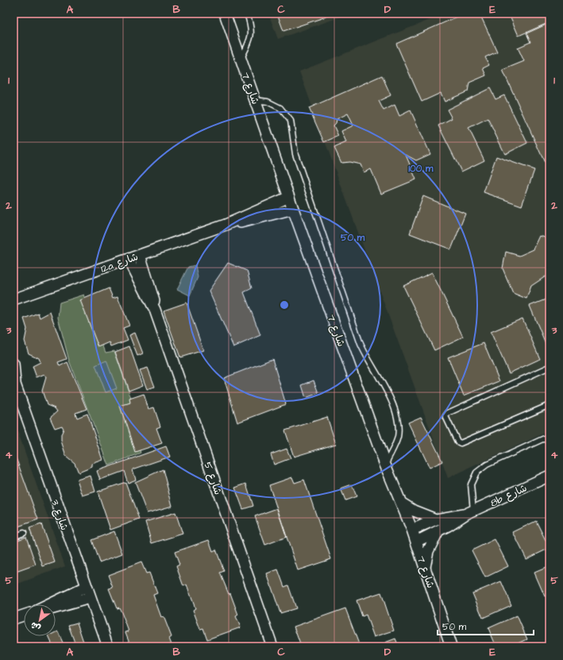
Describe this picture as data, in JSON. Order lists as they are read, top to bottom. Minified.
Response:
{"streets":{"street":["شارع 7","12a شارع","شارع 5","8b شارع","شارع 3"]},"crossings":[["شارع 7","12a شارع"],["شارع 7","8b شارع"],["12a شارع","شارع 5"]],"scale_bar":"50 m","north":"bottom left","grid":{"columns":["A","B","C","D","E"],"rows":["1","2","3","4","5"]},"rings":["100 m","50 m"]}
